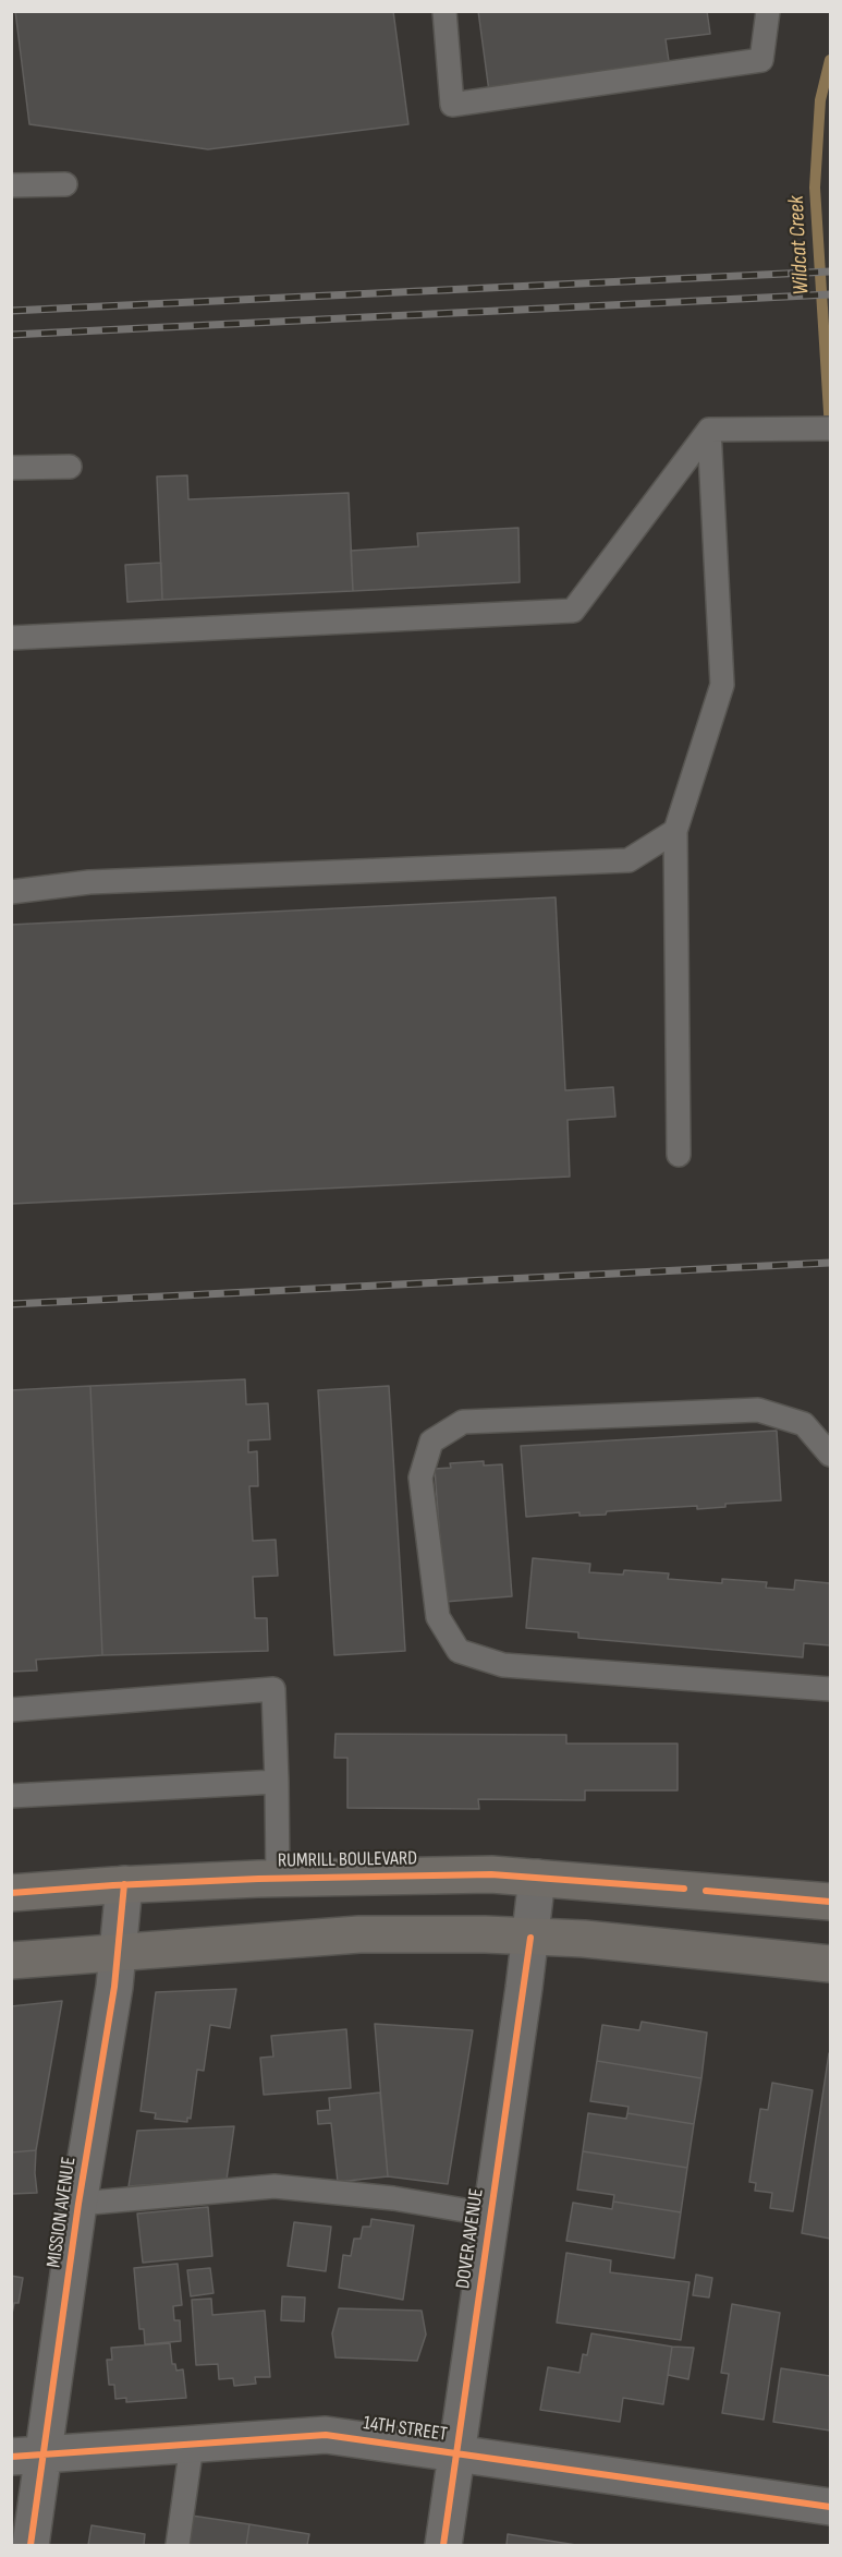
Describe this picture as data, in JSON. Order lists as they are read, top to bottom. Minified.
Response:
{"streets":{"main road":["RUMRILL BOULEVARD"],"street":["MISSION AVENUE","DOVER AVENUE","14TH STREET"]},"crossings":[["RUMRILL BOULEVARD","MISSION AVENUE"],["RUMRILL BOULEVARD","DOVER AVENUE"],["MISSION AVENUE","14TH STREET"],["DOVER AVENUE","14TH STREET"]],"water":["Wildcat Creek"]}
